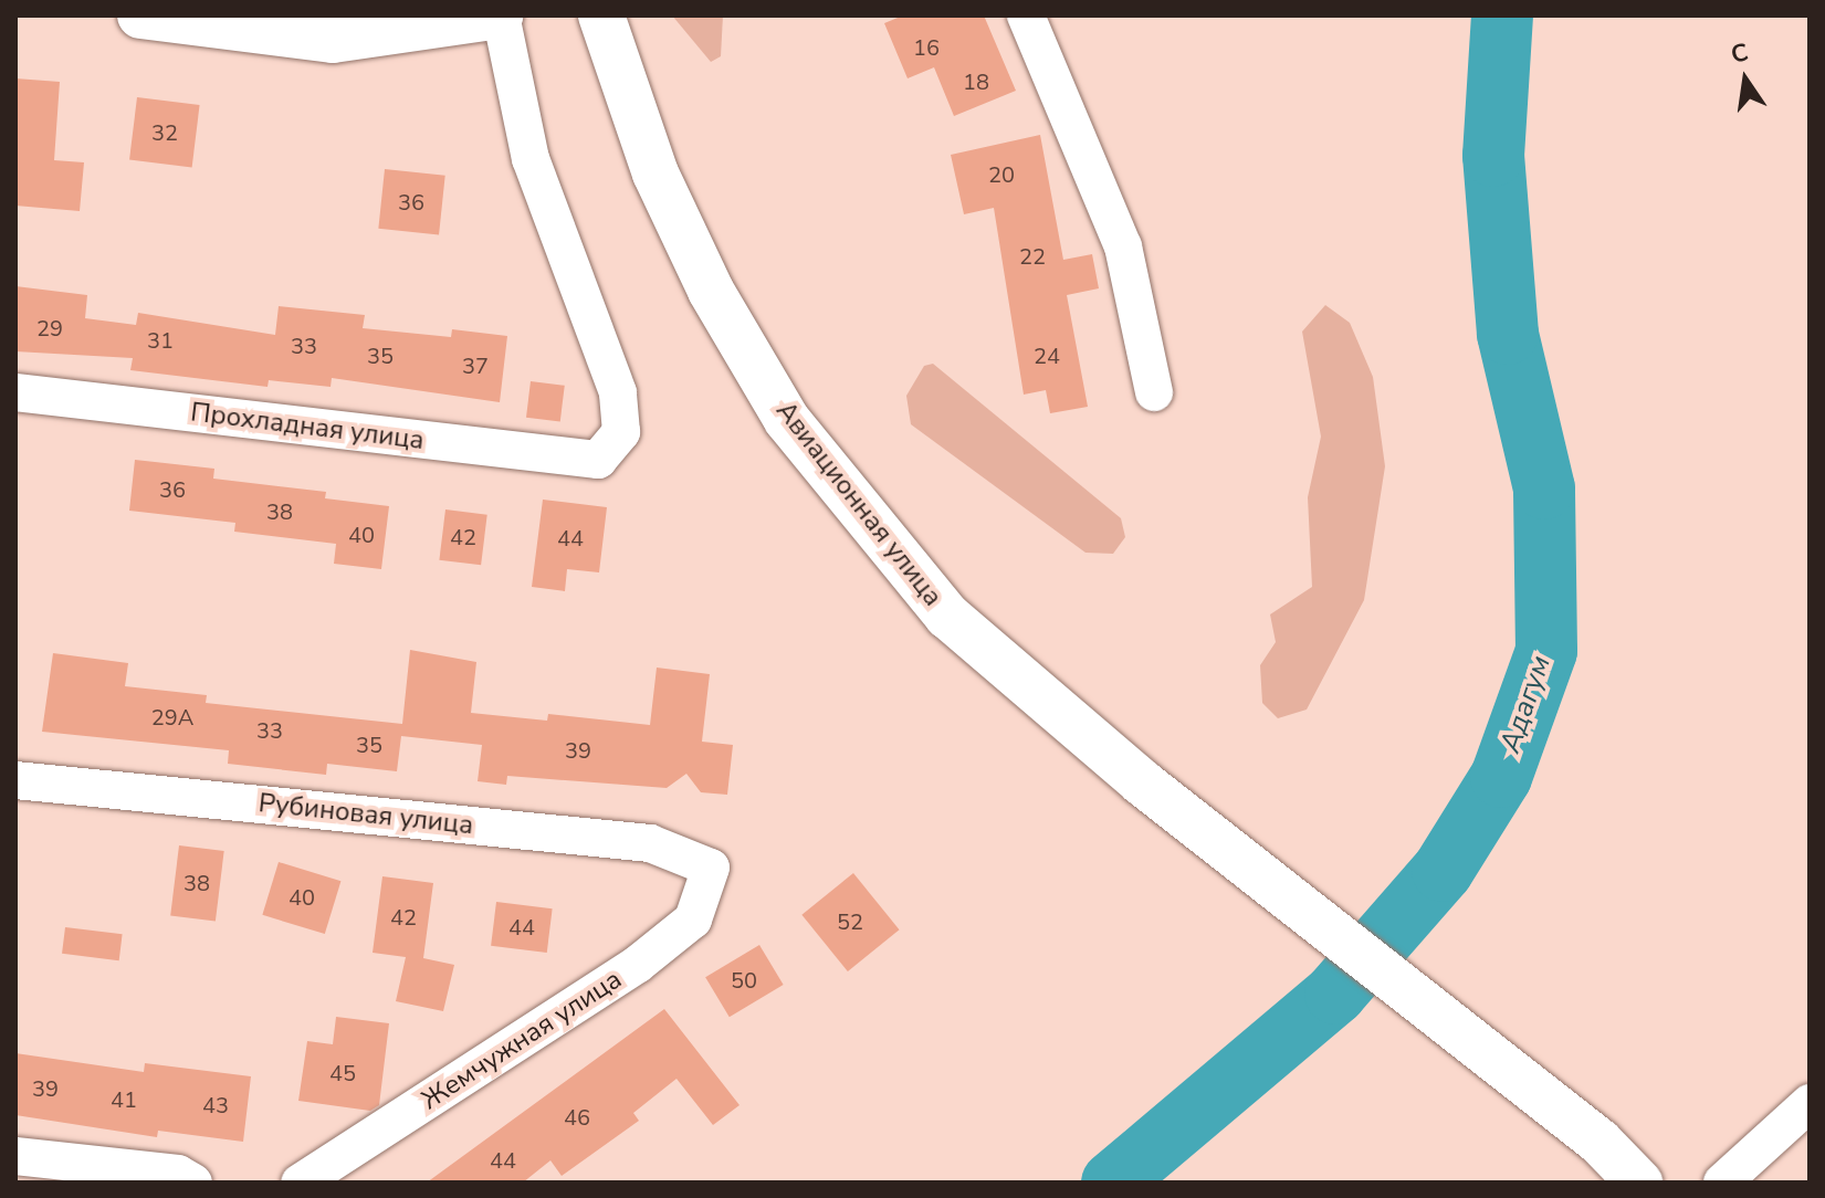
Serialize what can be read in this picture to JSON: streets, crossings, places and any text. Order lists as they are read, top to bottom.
{
  "streets": {
    "main road": ["Авиационная улица"],
    "street": ["Прохладная улица", "Рубиновая улица", "Жемчужная улица"]
  },
  "crossings": [
    ["Рубиновая улица", "Жемчужная улица"]
  ],
  "water": ["Адагум"],
  "house_numbers": [
    "16",
    "18",
    "32",
    "20",
    "36",
    "22",
    "29",
    "31",
    "33",
    "35",
    "24",
    "37",
    "36",
    "38",
    "40",
    "42",
    "44",
    "29А",
    "33",
    "35",
    "39",
    "38",
    "40",
    "42",
    "52",
    "44",
    "50",
    "45",
    "39",
    "41",
    "43",
    "46",
    "44"
  ],
  "north": "top"
}
